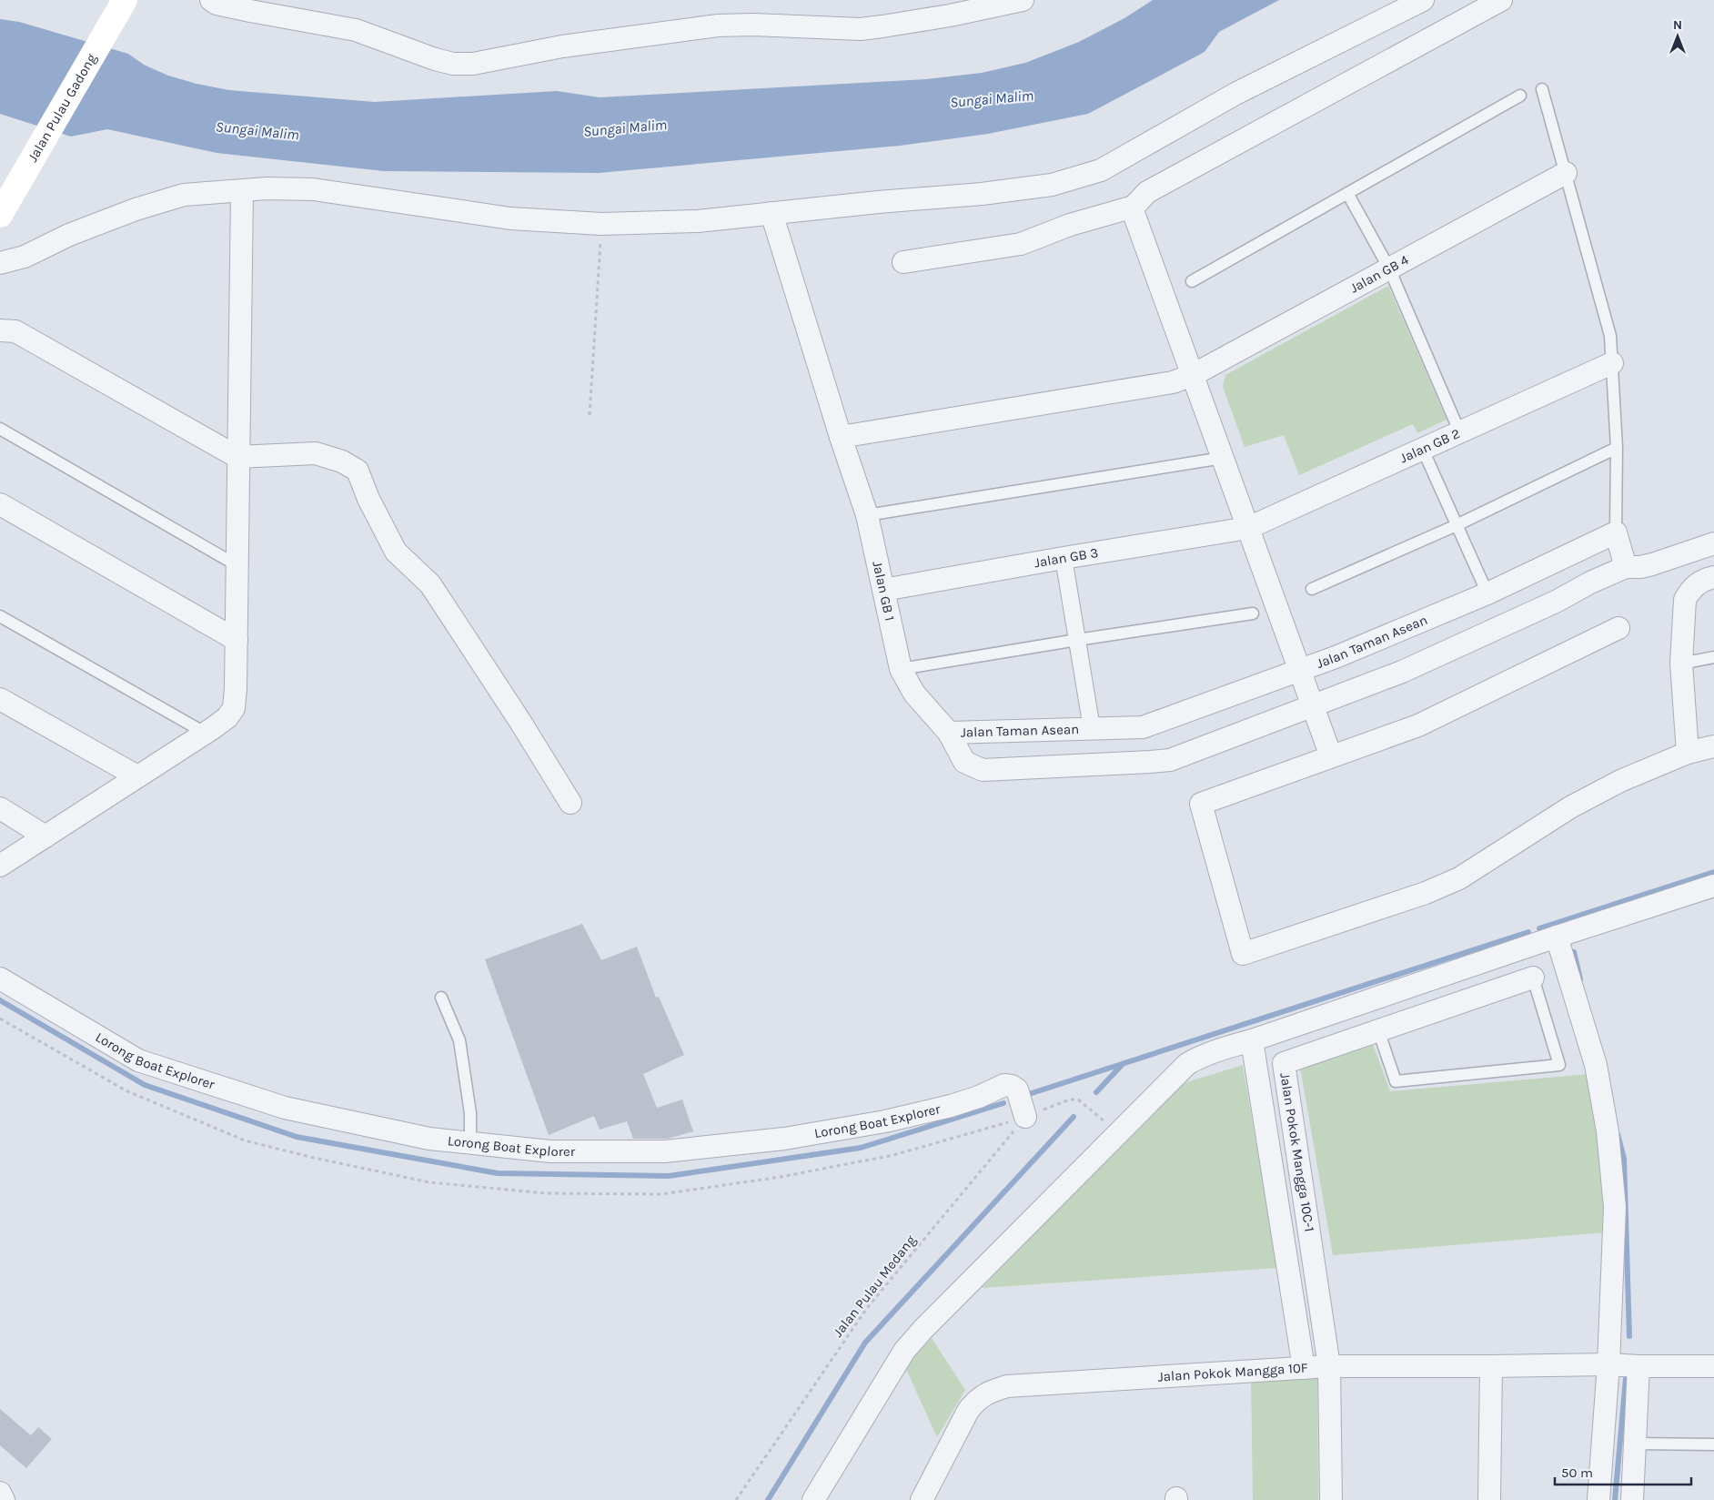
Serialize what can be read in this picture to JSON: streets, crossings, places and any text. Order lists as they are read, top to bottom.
{
  "streets": {
    "main road": ["Jalan Pulau Gadong"],
    "street": [
      "Jalan GB 4",
      "Jalan GB 2",
      "Jalan GB 3",
      "Jalan GB 1",
      "Jalan Taman Asean",
      "Lorong Boat Explorer",
      "Jalan Pokok Mangga 10C-1",
      "Jalan Pokok Mangga 10F"
    ],
    "path": ["Jalan Pulau Medang"]
  },
  "crossings": [
    ["Jalan GB 4", "Jalan GB 1"],
    ["Jalan GB 2", "Jalan GB 3"],
    ["Jalan GB 3", "Jalan GB 1"],
    ["Jalan GB 1", "Jalan Taman Asean"],
    ["Lorong Boat Explorer", "Jalan Pulau Medang"],
    ["Jalan Pokok Mangga 10C-1", "Jalan Pokok Mangga 10F"]
  ],
  "water": ["Sungai Malim"],
  "scale_bar": "50 m",
  "north": "top"
}
